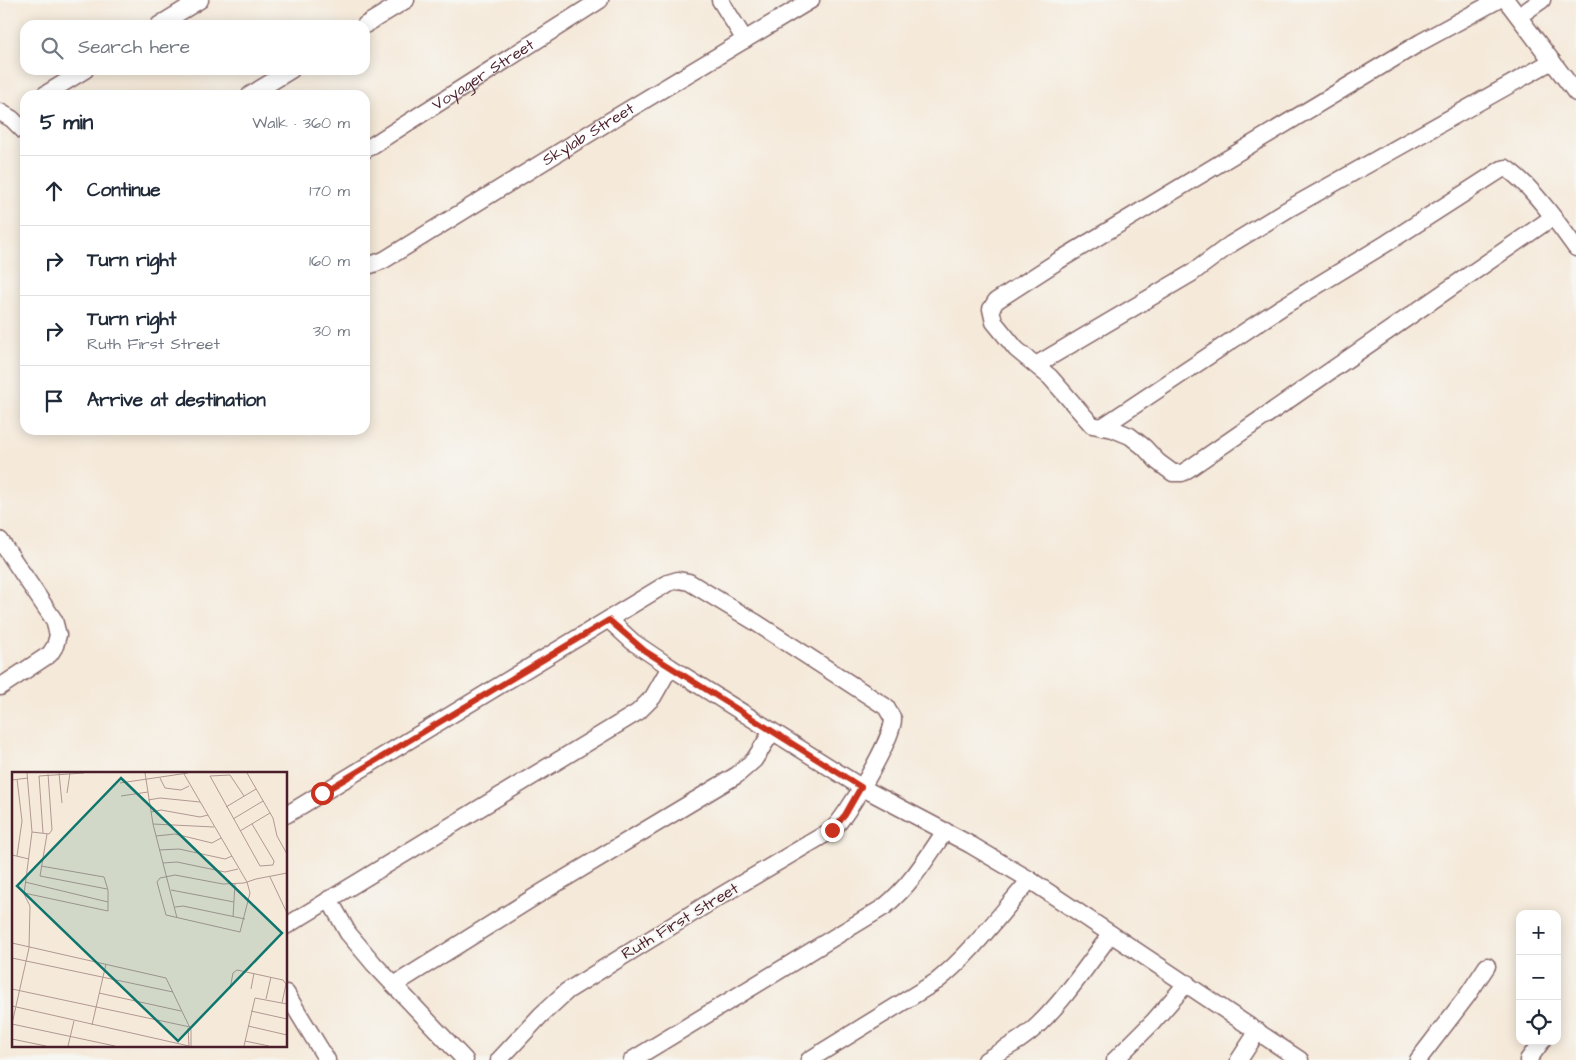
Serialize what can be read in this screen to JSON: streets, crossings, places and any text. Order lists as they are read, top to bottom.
{
  "streets": {
    "street": ["Voyager Street", "Skylab Street", "Ruth First Street"]
  },
  "page": {
    "search": "Search here",
    "heading": ["5 min", "Walk · 360 m"],
    "list": [
      ["Continue", "170 m"],
      ["Turn right", "160 m"],
      ["Turn right", "Ruth First Street", "30 m"],
      "Arrive at destination"
    ],
    "map_buttons": ["+", "−"]
  }
}
